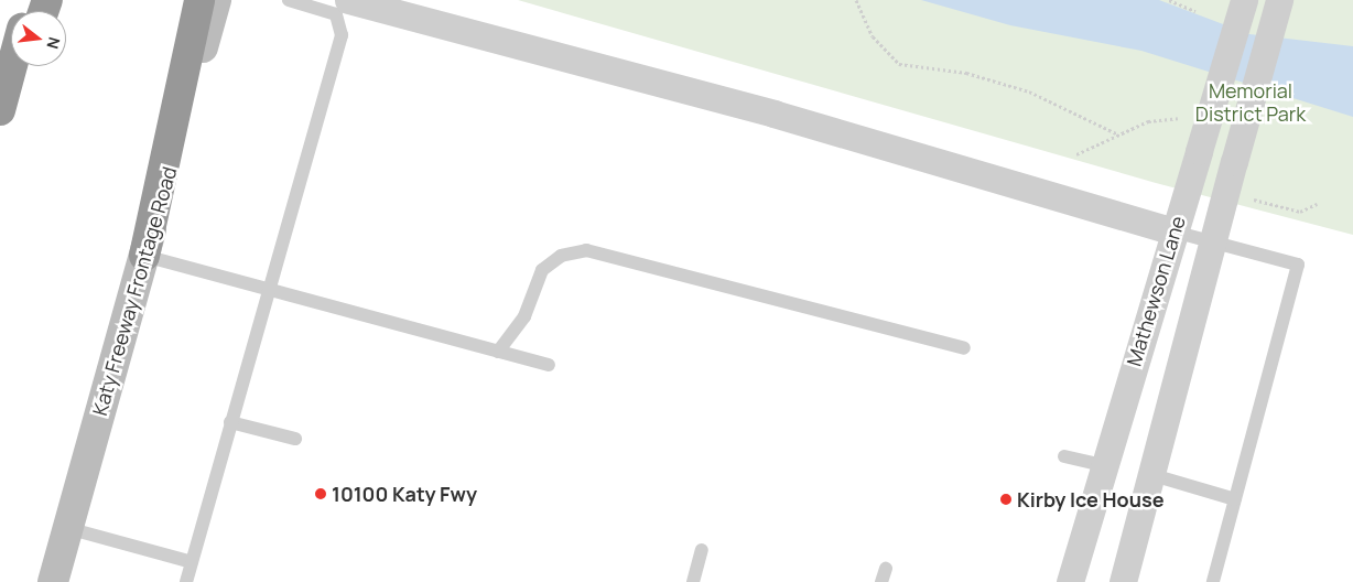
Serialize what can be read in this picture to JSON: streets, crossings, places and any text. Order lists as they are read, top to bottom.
{
  "streets": {
    "main road": ["Katy Freeway Frontage Road"],
    "street": ["Mathewson Lane"]
  },
  "parks": ["Memorial District Park"],
  "places": ["10100 Katy Fwy", "Kirby Ice House"],
  "north": "right"
}
